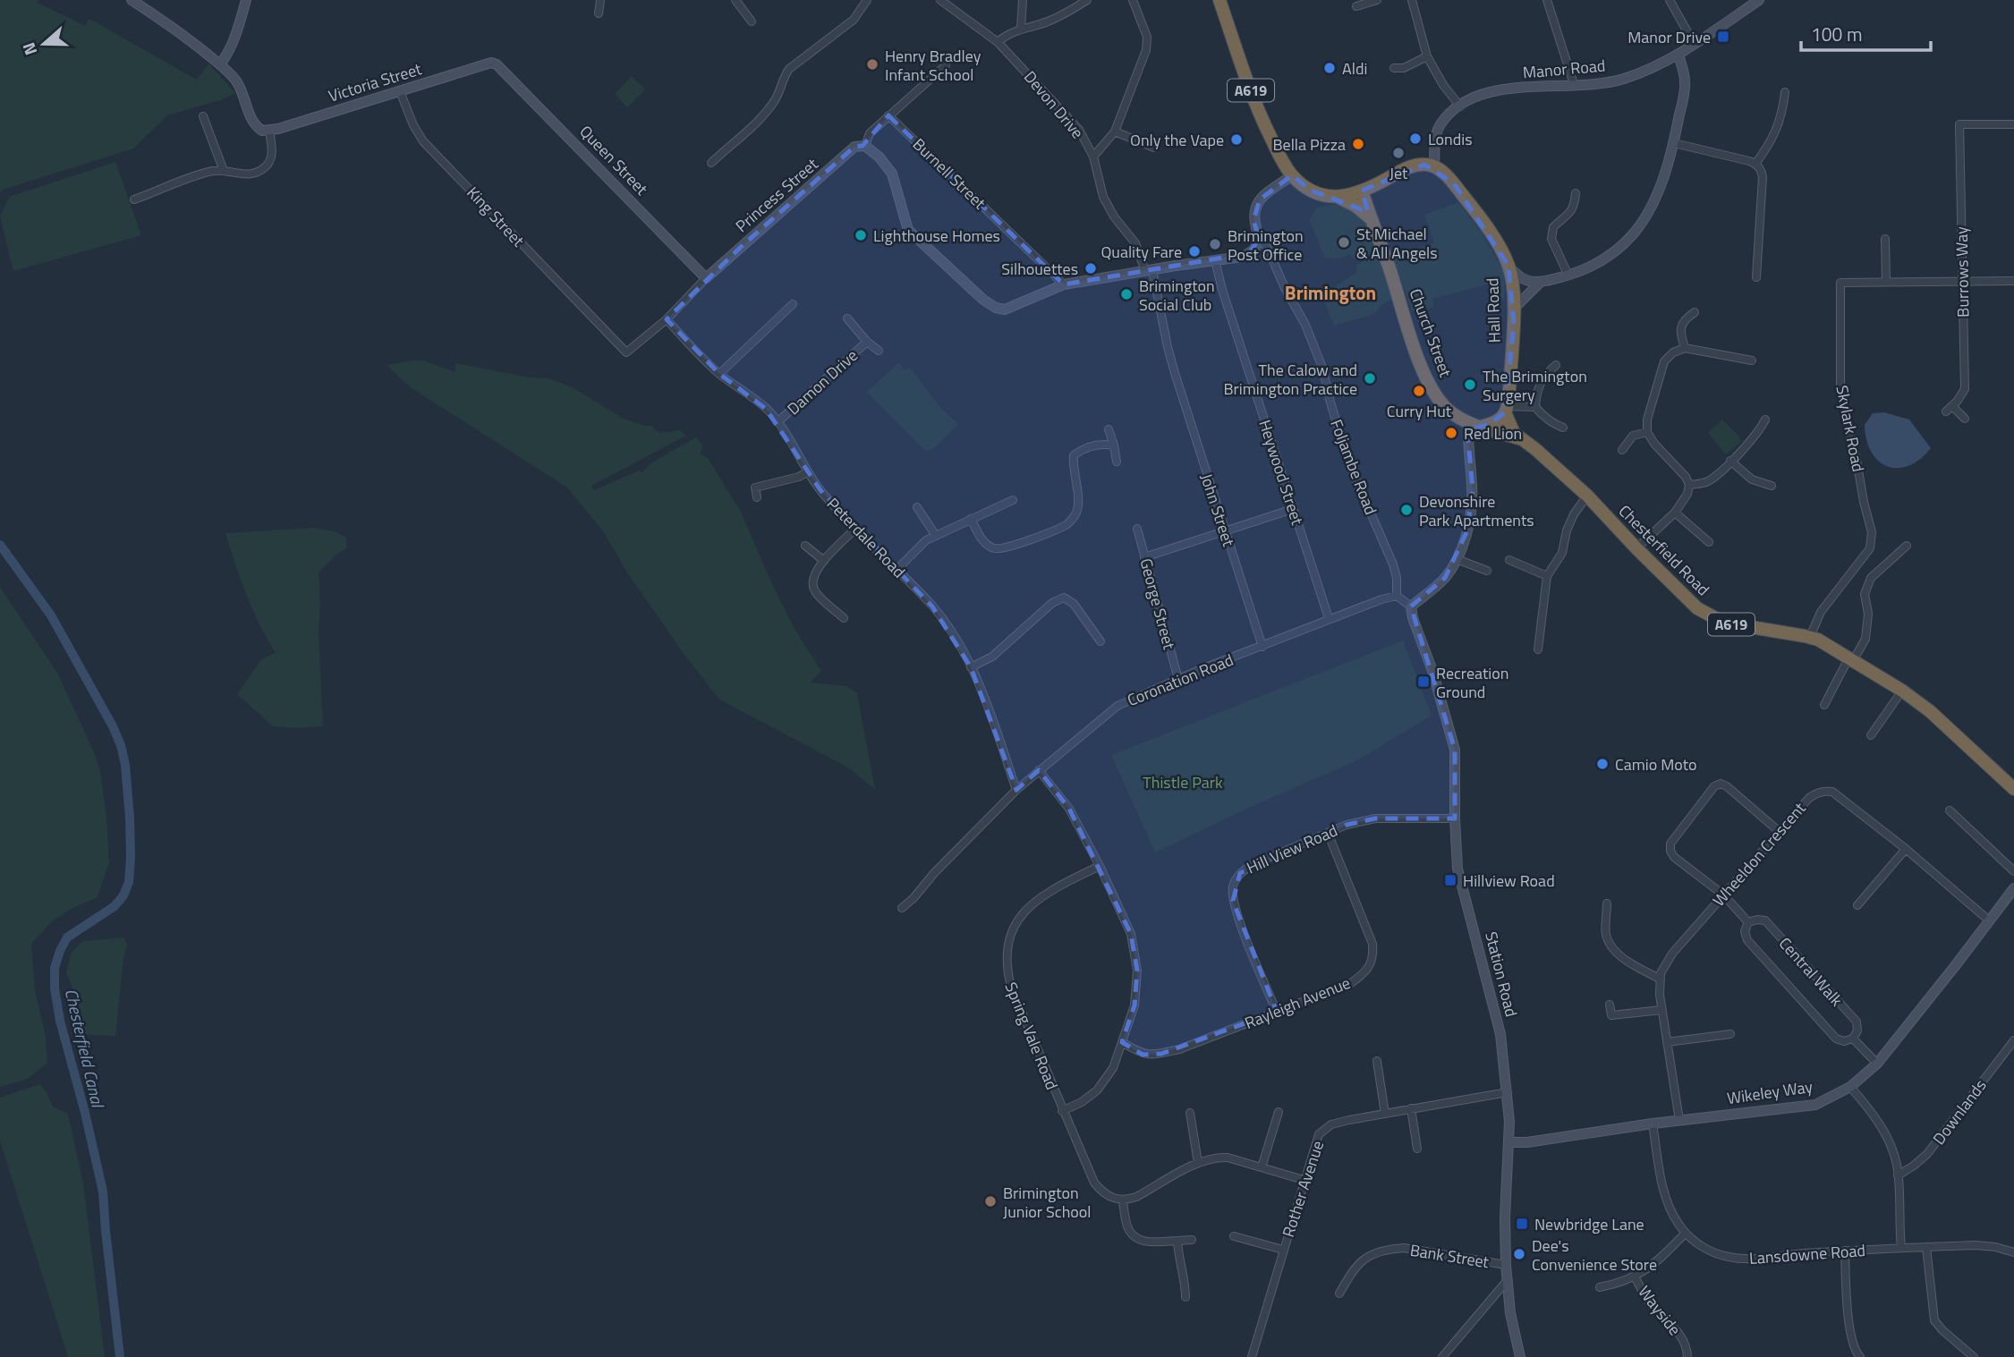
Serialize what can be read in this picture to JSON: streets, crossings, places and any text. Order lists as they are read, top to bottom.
{
  "streets": {
    "highway": [
      "A619",
      "Hall Road",
      "Church Street",
      "Chesterfield Road"
    ],
    "street": [
      "Manor Road",
      "Victoria Street",
      "Devon Drive",
      "Queen Street",
      "Burnell Street",
      "Princess Street",
      "King Street",
      "Burrows Way",
      "Damon Drive",
      "Skylark Road",
      "Foljambe Road",
      "Heywood Street",
      "John Street",
      "Peterdale Road",
      "George Street",
      "Coronation Road",
      "Hill View Road",
      "Wheeldon Crescent",
      "Central Walk",
      "Station Road",
      "Rayleigh Avenue",
      "Spring Vale Road",
      "Wikeley Way",
      "Downlands",
      "Rother Avenue",
      "Lansdowne Road",
      "Bank Street",
      "Wayside"
    ]
  },
  "crossings": [
    ["Manor Road", "Hall Road"],
    ["Victoria Street", "Queen Street"],
    ["Victoria Street", "King Street"],
    ["A619", "Church Street"],
    ["Devon Drive", "John Street"],
    ["Queen Street", "Princess Street"],
    ["Burnell Street", "Princess Street"],
    ["Princess Street", "King Street"],
    ["Princess Street", "Peterdale Road"],
    ["Burrows Way", "Skylark Road"],
    ["Hall Road", "Chesterfield Road"],
    ["Church Street", "Chesterfield Road"],
    ["Damon Drive", "Peterdale Road"],
    ["Skylark Road", "Chesterfield Road"],
    ["Foljambe Road", "Coronation Road"],
    ["Heywood Street", "Coronation Road"],
    ["John Street", "Coronation Road"],
    ["Peterdale Road", "Coronation Road"],
    ["George Street", "Coronation Road"],
    ["Hill View Road", "Station Road"],
    ["Hill View Road", "Rayleigh Avenue"],
    ["Wheeldon Crescent", "Central Walk"],
    ["Wheeldon Crescent", "Wikeley Way"],
    ["Central Walk", "Wikeley Way"],
    ["Station Road", "Wikeley Way"],
    ["Station Road", "Rother Avenue"],
    ["Station Road", "Bank Street"],
    ["Wikeley Way", "Lansdowne Road"],
    ["Lansdowne Road", "Wayside"]
  ],
  "districts": ["Brimington"],
  "water": ["Chesterfield Canal"],
  "parks": ["Thistle Park"],
  "places": {
    "transit": [
      "Manor Drive",
      "Recreation Ground",
      "Hillview Road",
      "Newbridge Lane"
    ],
    "other": [
      "Henry Bradley Infant School",
      "Aldi",
      "Londis",
      "Only the Vape",
      "Bella Pizza",
      "Jet",
      "Lighthouse Homes",
      "St Michael & All Angels",
      "Brimington Post Office",
      "Quality Fare",
      "Silhouettes",
      "Brimington Social Club",
      "The Calow and Brimington Practice",
      "The Brimington Surgery",
      "Curry Hut",
      "Red Lion",
      "Devonshire Park Apartments",
      "Camio Moto",
      "Brimington Junior School",
      "Dee's Convenience Store"
    ]
  },
  "scale_bar": "100 m",
  "north": "left"
}
